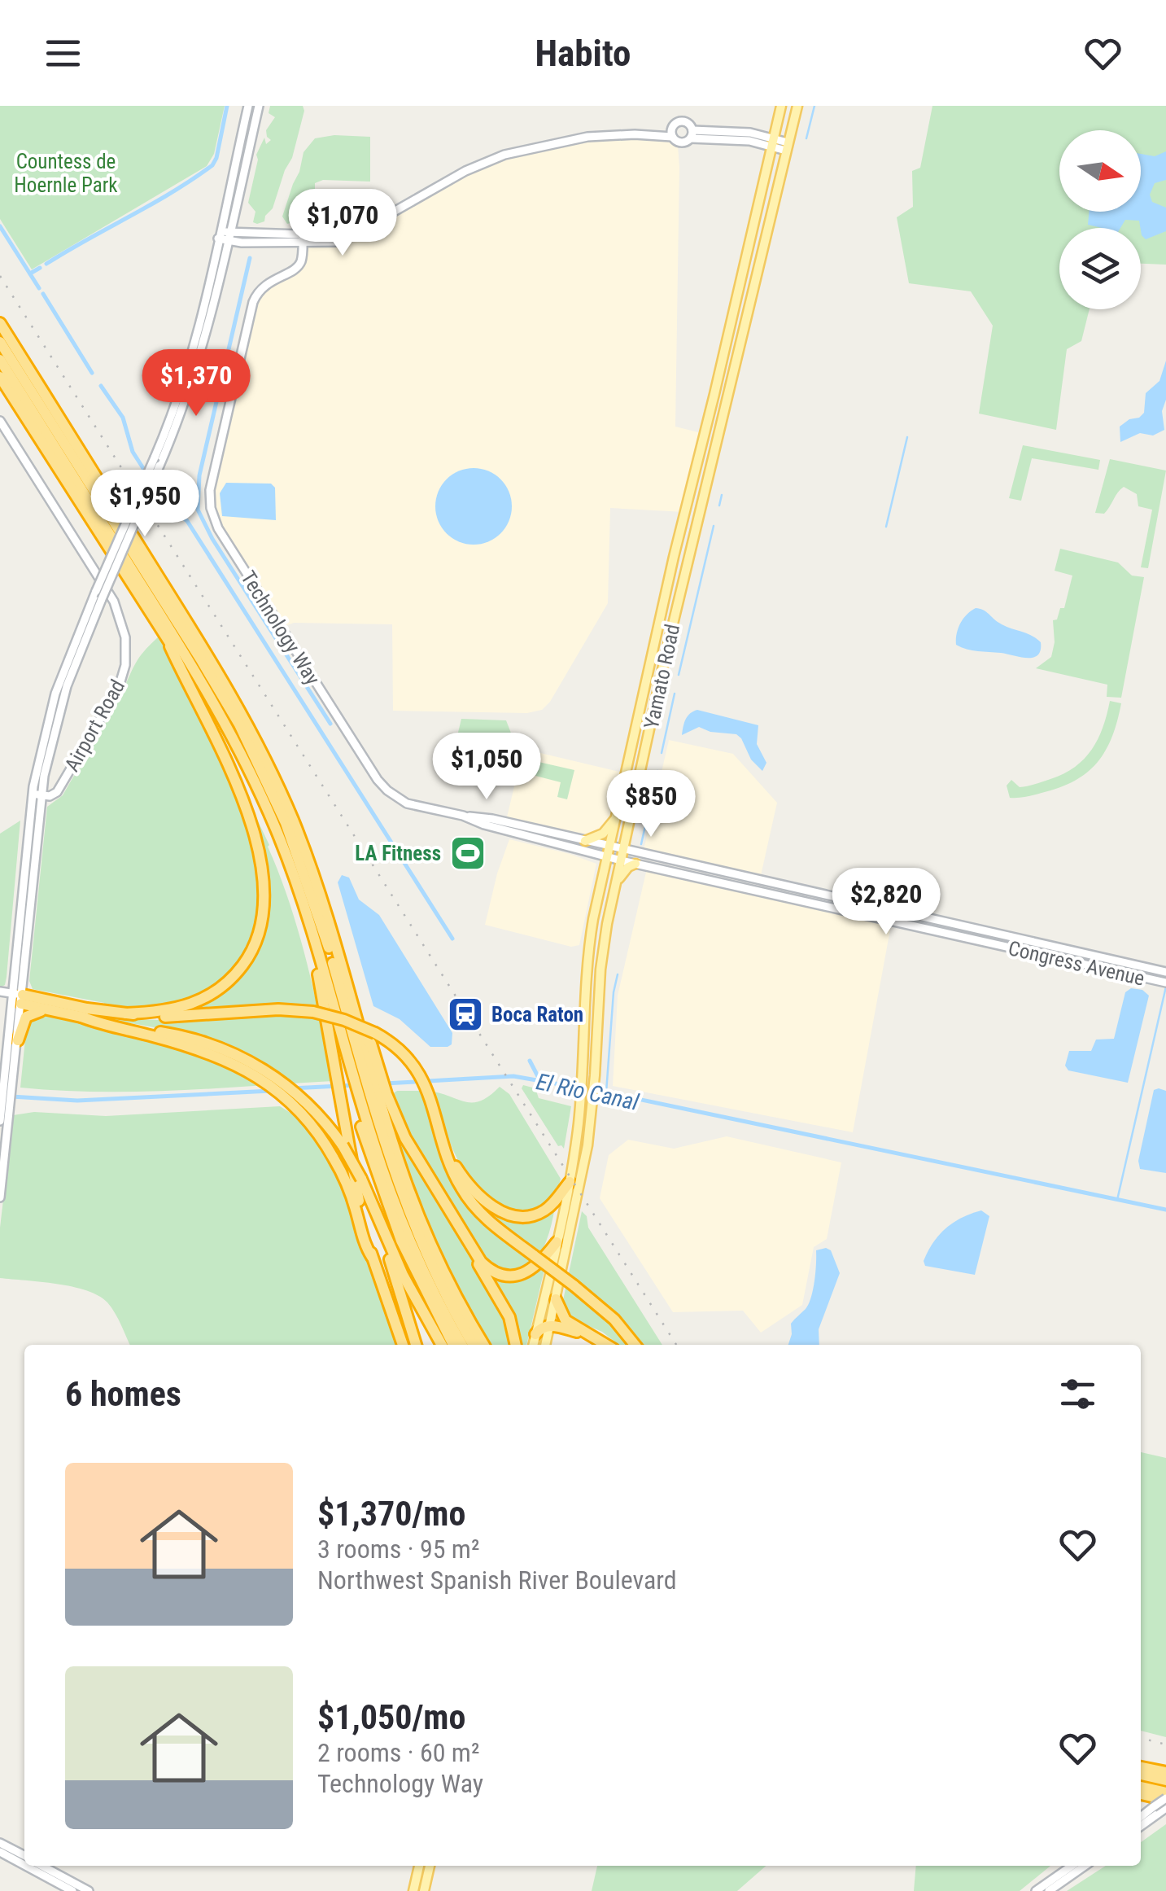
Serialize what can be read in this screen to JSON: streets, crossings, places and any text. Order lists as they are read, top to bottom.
{
  "streets": {
    "main road": [
      "Technology Way",
      "Yamato Road",
      "Airport Road",
      "Congress Avenue"
    ]
  },
  "crossings": [
    ["Technology Way", "Yamato Road"],
    ["Technology Way", "Congress Avenue"],
    ["Yamato Road", "Congress Avenue"]
  ],
  "water": ["El Rio Canal"],
  "parks": ["Countess de Hoernle Park"],
  "places": {
    "sports": ["LA Fitness"],
    "station": ["Boca Raton"]
  },
  "north": "right",
  "page": {
    "header": "Habito",
    "price": [
      "$1,070",
      "$1,370",
      "$1,950",
      "$1,050",
      "$850",
      "$2,820"
    ],
    "heading": "6 homes",
    "list": [
      {
        "name": "$1,370/mo",
        "note": "3 rooms · 95 m² · Northwest Spanish River Boulevard"
      },
      {
        "name": "$1,050/mo",
        "note": "2 rooms · 60 m² · Technology Way"
      }
    ]
  }
}
